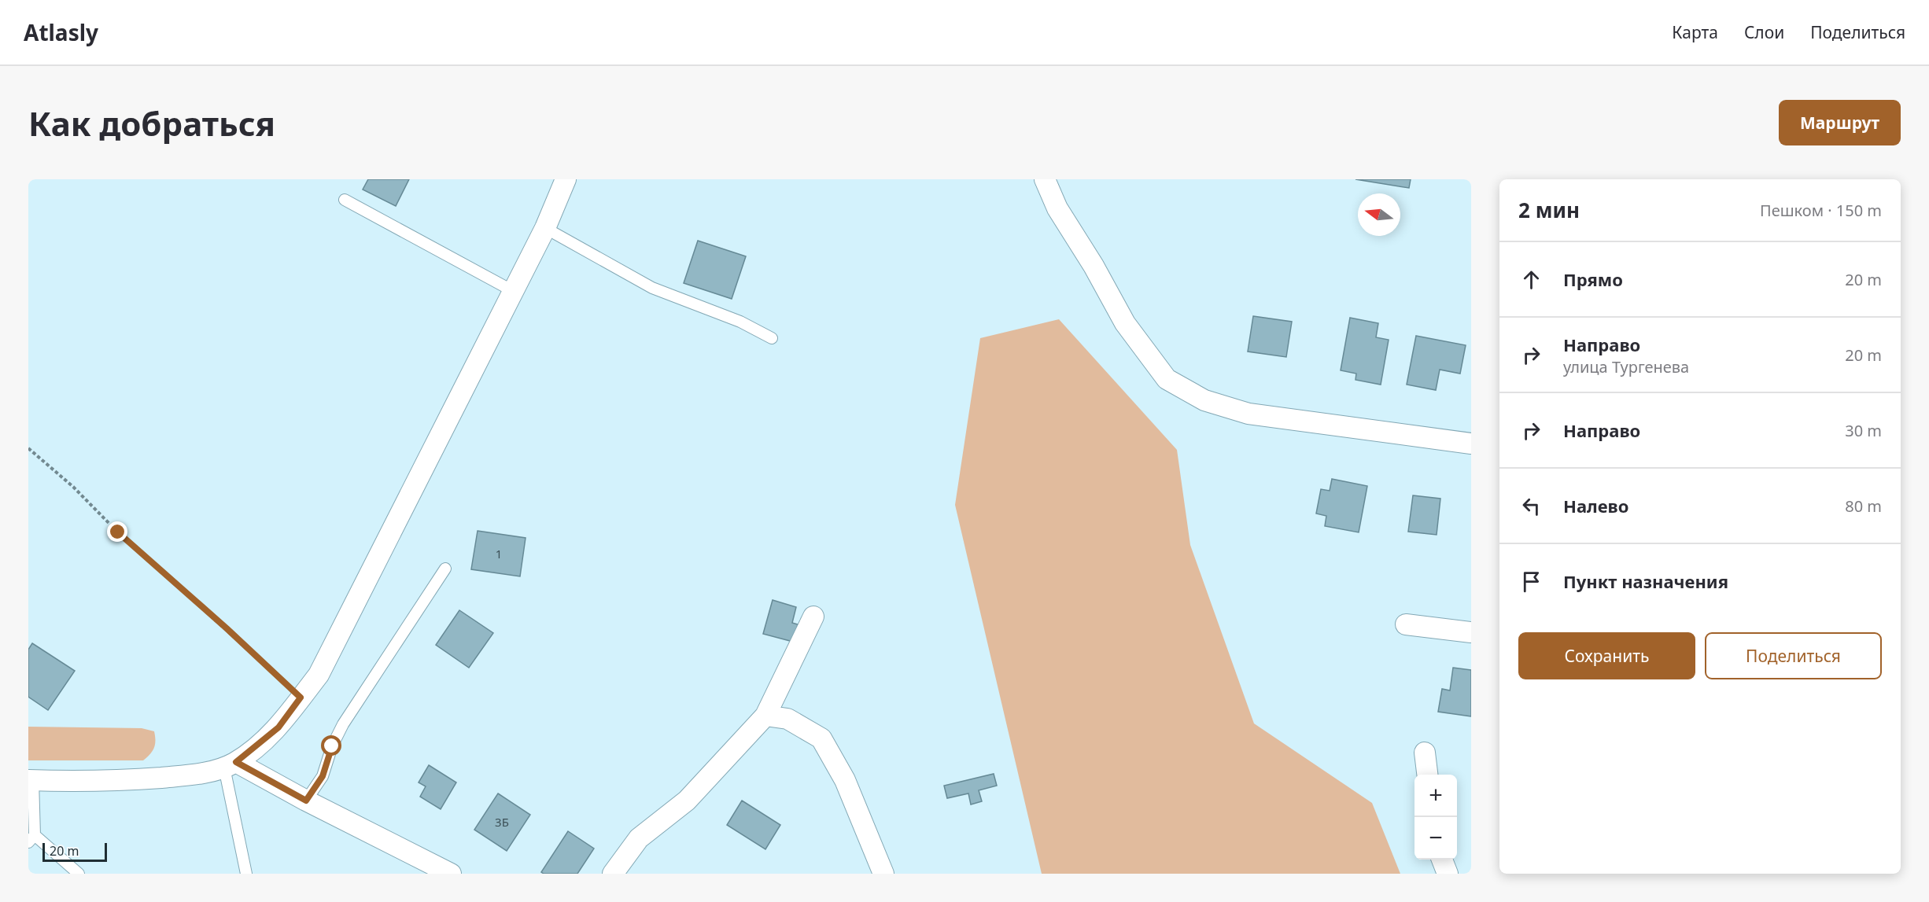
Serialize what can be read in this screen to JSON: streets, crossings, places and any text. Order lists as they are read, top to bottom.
{
  "house_numbers": ["1", "3Б"],
  "scale_bar": "20 m",
  "north": "left",
  "page": {
    "header": "Atlasly",
    "nav": ["Карта", "Слои", "Поделиться"],
    "buttons": [
      "Маршрут",
      ["Сохранить", "Поделиться"]
    ],
    "title": "Как добраться",
    "heading": ["2 мин", "Пешком · 150 m"],
    "list": [
      ["Прямо", "20 m"],
      ["Направо", "улица Тургенева", "20 m"],
      ["Направо", "30 m"],
      ["Налево", "80 m"],
      "Пункт назначения"
    ],
    "map_buttons": ["+", "−"],
    "scale": "20 m"
  }
}
